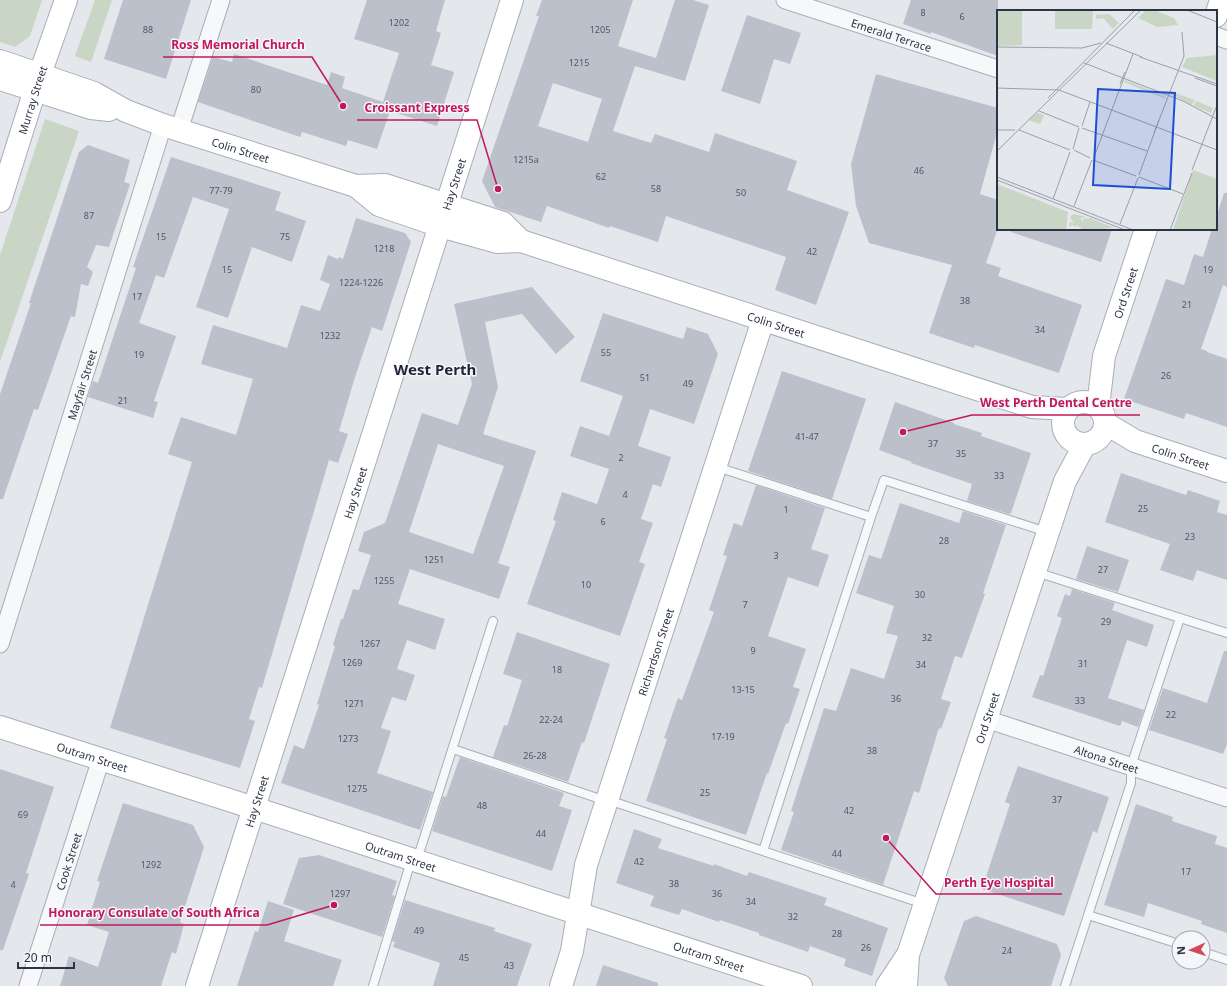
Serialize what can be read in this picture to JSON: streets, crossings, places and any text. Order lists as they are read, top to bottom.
{
  "streets": {
    "street": [
      "Emerald Terrace",
      "Murray Street",
      "Colin Street",
      "Hay Street",
      "Ord Street",
      "Mayfair Street",
      "Richardson Street",
      "Outram Street",
      "Altona Street",
      "Cook Street"
    ]
  },
  "crossings": [
    ["Murray Street", "Colin Street"],
    ["Colin Street", "Hay Street"],
    ["Colin Street", "Ord Street"],
    ["Colin Street", "Mayfair Street"],
    ["Colin Street", "Richardson Street"],
    ["Hay Street", "Outram Street"],
    ["Ord Street", "Altona Street"],
    ["Richardson Street", "Outram Street"],
    ["Outram Street", "Cook Street"]
  ],
  "districts": ["West Perth"],
  "places": [
    "Ross Memorial Church",
    "Croissant Express",
    "West Perth Dental Centre",
    "Perth Eye Hospital",
    "Honorary Consulate of South Africa"
  ],
  "house_numbers": [
    "8",
    "6",
    "1202",
    "88",
    "1205",
    "1215",
    "80",
    "1215a",
    "46",
    "62",
    "58",
    "77-79",
    "50",
    "87",
    "15",
    "75",
    "1218",
    "42",
    "15",
    "19",
    "1224-1226",
    "17",
    "38",
    "21",
    "34",
    "1232",
    "55",
    "19",
    "26",
    "51",
    "49",
    "21",
    "41-47",
    "37",
    "35",
    "2",
    "33",
    "4",
    "25",
    "1",
    "6",
    "23",
    "28",
    "3",
    "1251",
    "27",
    "1255",
    "10",
    "30",
    "7",
    "29",
    "32",
    "1267",
    "9",
    "1269",
    "31",
    "34",
    "18",
    "13-15",
    "36",
    "33",
    "1271",
    "22",
    "22-24",
    "17-19",
    "1273",
    "38",
    "26-28",
    "1275",
    "25",
    "37",
    "48",
    "42",
    "69",
    "44",
    "44",
    "42",
    "1292",
    "17",
    "38",
    "4",
    "1297",
    "36",
    "34",
    "32",
    "49",
    "28",
    "26",
    "24",
    "45",
    "43"
  ],
  "scale_bar": "20 m",
  "north": "left"
}
